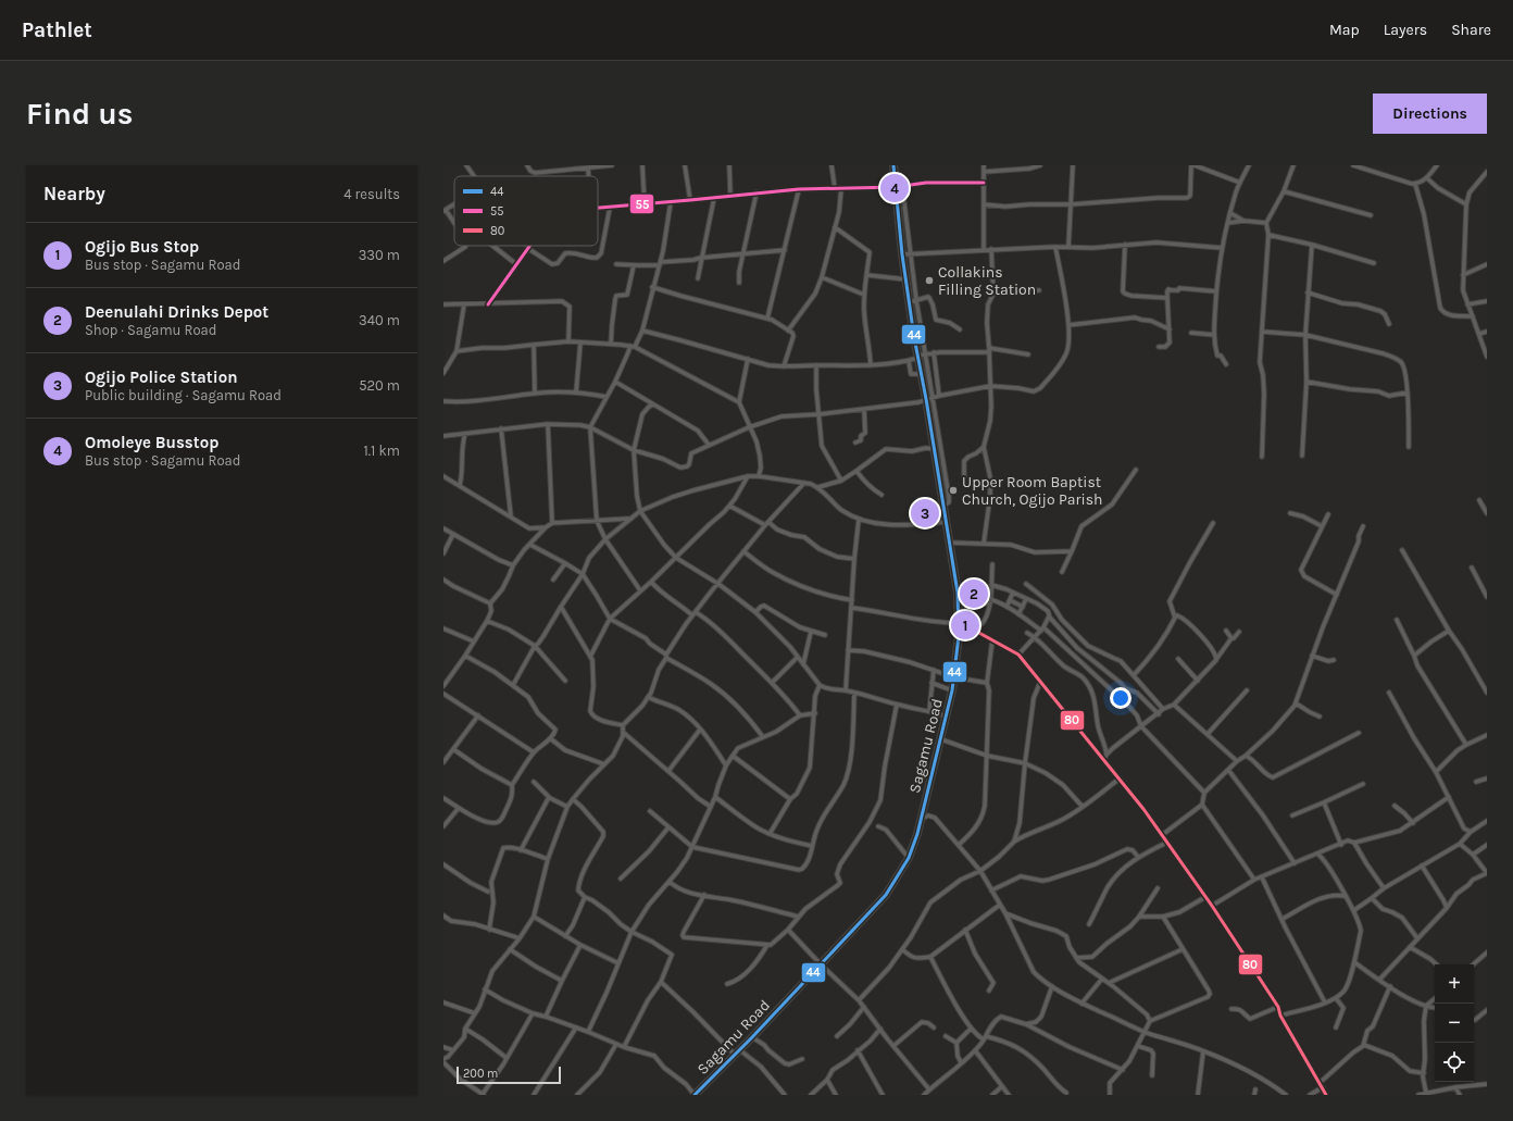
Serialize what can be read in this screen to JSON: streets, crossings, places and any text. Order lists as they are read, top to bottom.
{
  "streets": {
    "highway": ["Sagamu Road"]
  },
  "places": ["Collakins Filling Station", "Upper Room Baptist Church, Ogijo Parish"],
  "lines": ["transit line 44", "transit line 55", "transit line 80"],
  "legend": ["44", "55", "80"],
  "scale_bar": "200 m",
  "page": {
    "header": "Pathlet",
    "nav": ["Map", "Layers", "Share"],
    "buttons": "Directions",
    "title": "Find us",
    "heading": ["Nearby", "4 results"],
    "pins": [
      "4",
      "3",
      "2",
      "1"
    ],
    "list": [
      {
        "mark": "1",
        "name": "Ogijo Bus Stop",
        "note": "Bus stop · Sagamu Road",
        "value": "330 m"
      },
      {
        "mark": "2",
        "name": "Deenulahi Drinks Depot",
        "note": "Shop · Sagamu Road",
        "value": "340 m"
      },
      {
        "mark": "3",
        "name": "Ogijo Police Station",
        "note": "Public building · Sagamu Road",
        "value": "520 m"
      },
      {
        "mark": "4",
        "name": "Omoleye Busstop",
        "note": "Bus stop · Sagamu Road",
        "value": "1.1 km"
      }
    ],
    "map_buttons": ["+", "−"],
    "scale": "200 m"
  }
}
